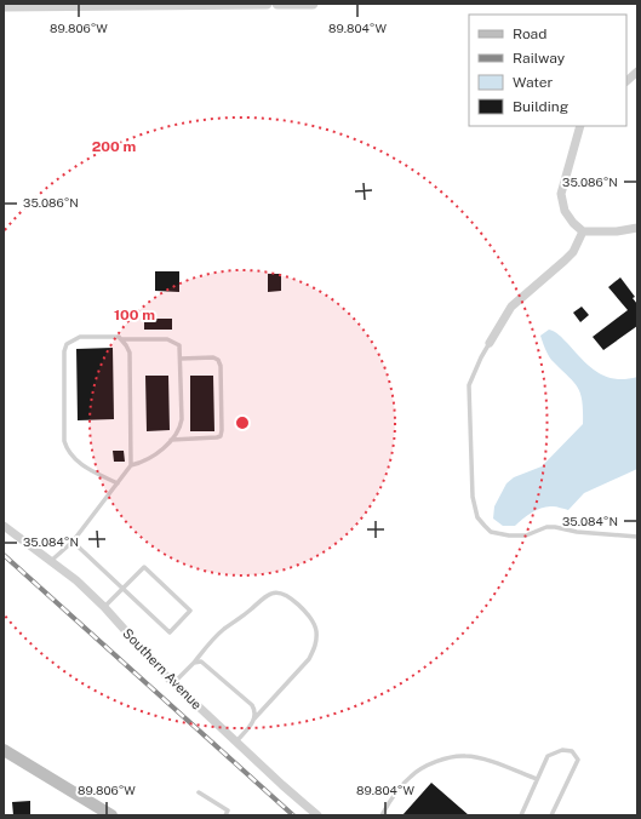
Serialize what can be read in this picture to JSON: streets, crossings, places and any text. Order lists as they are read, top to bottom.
{
  "streets": {
    "street": ["Southern Avenue"]
  },
  "legend": [
    "Road",
    "Railway",
    "Water",
    "Building"
  ],
  "coordinates": [
    "89.806°W",
    "89.804°W",
    "35.086°N",
    "35.084°N"
  ],
  "rings": ["200 m", "100 m"]
}
